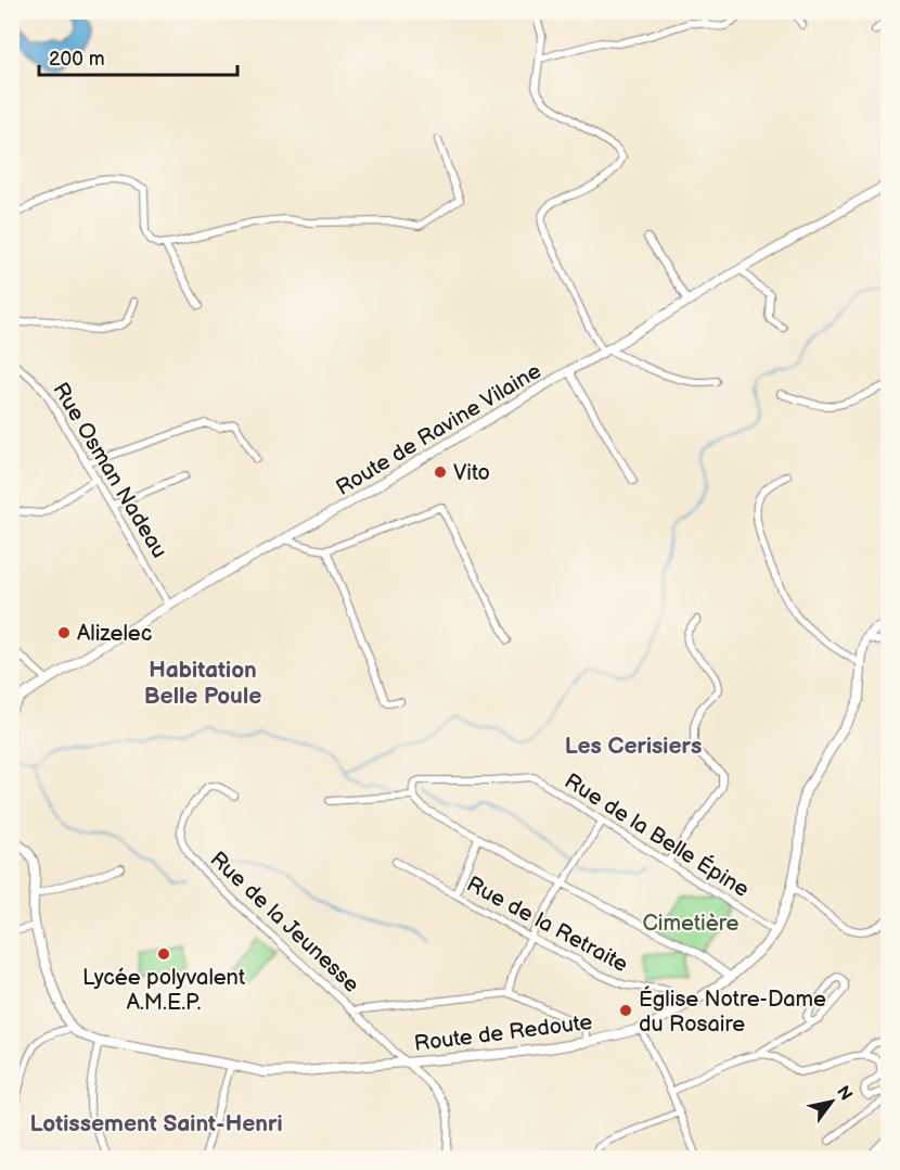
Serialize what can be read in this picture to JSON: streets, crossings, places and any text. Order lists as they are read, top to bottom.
{
  "streets": {
    "main road": ["Route de Ravine Vilaine", "Route de Redoute"],
    "street": [
      "Rue Osman Nadeau",
      "Rue de la Belle Épine",
      "Rue de la Jeunesse",
      "Rue de la Retraite"
    ]
  },
  "crossings": [
    ["Route de Ravine Vilaine", "Rue Osman Nadeau"],
    ["Rue de la Belle Épine", "Route de Redoute"],
    ["Rue de la Jeunesse", "Route de Redoute"],
    ["Rue de la Retraite", "Route de Redoute"]
  ],
  "districts": ["Habitation Belle Poule", "Les Cerisiers", "Lotissement Saint-Henri"],
  "parks": ["Cimetière"],
  "places": [
    "Vito",
    "Alizelec",
    "Lycée polyvalent A.M.E.P.",
    "Église Notre-Dame du Rosaire"
  ],
  "scale_bar": "200 m",
  "north": "top right"
}
